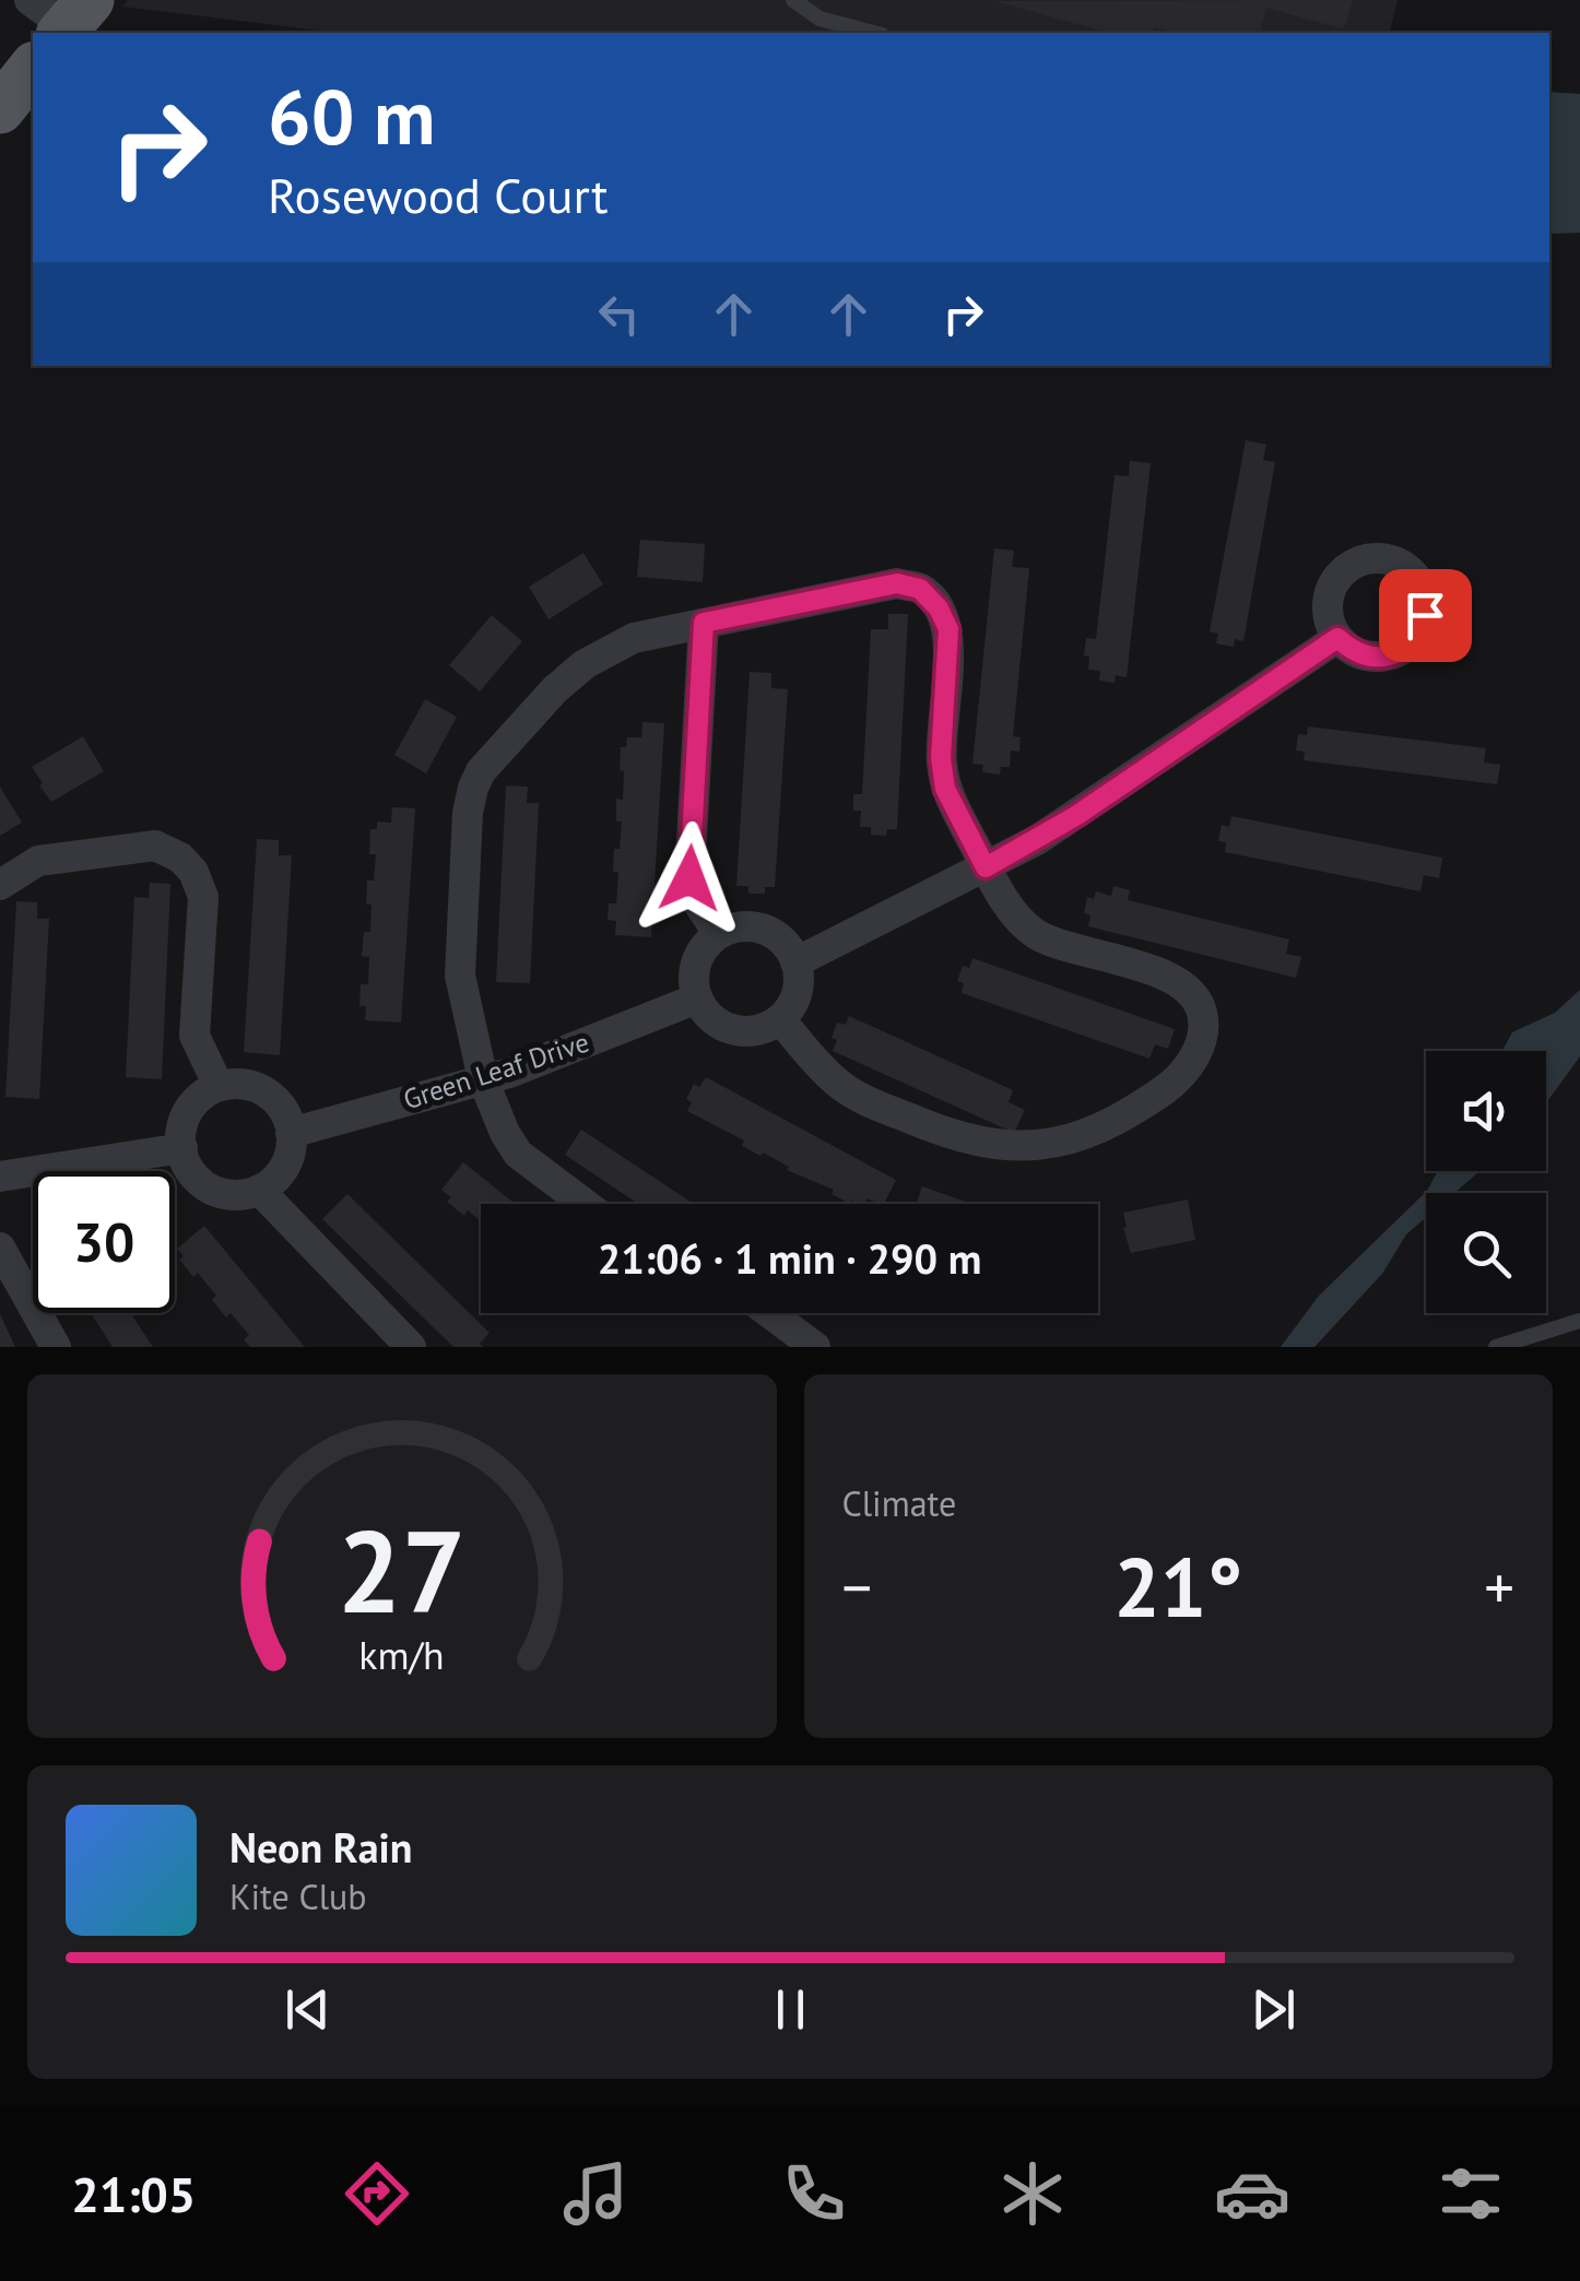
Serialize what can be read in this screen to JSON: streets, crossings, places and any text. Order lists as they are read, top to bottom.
{
  "streets": {
    "street": ["Green Leaf Drive"]
  },
  "page": {
    "turn": ["60 m", "Rosewood Court"],
    "limit": "30",
    "trip": "21:06 · 1 min · 290 m",
    "tile": "Climate",
    "heat": ["−", "21°", "+"],
    "song": ["Neon Rain", "Kite Club"],
    "tabs": "21:05",
    "gauge": ["27", "km/h"]
  }
}
